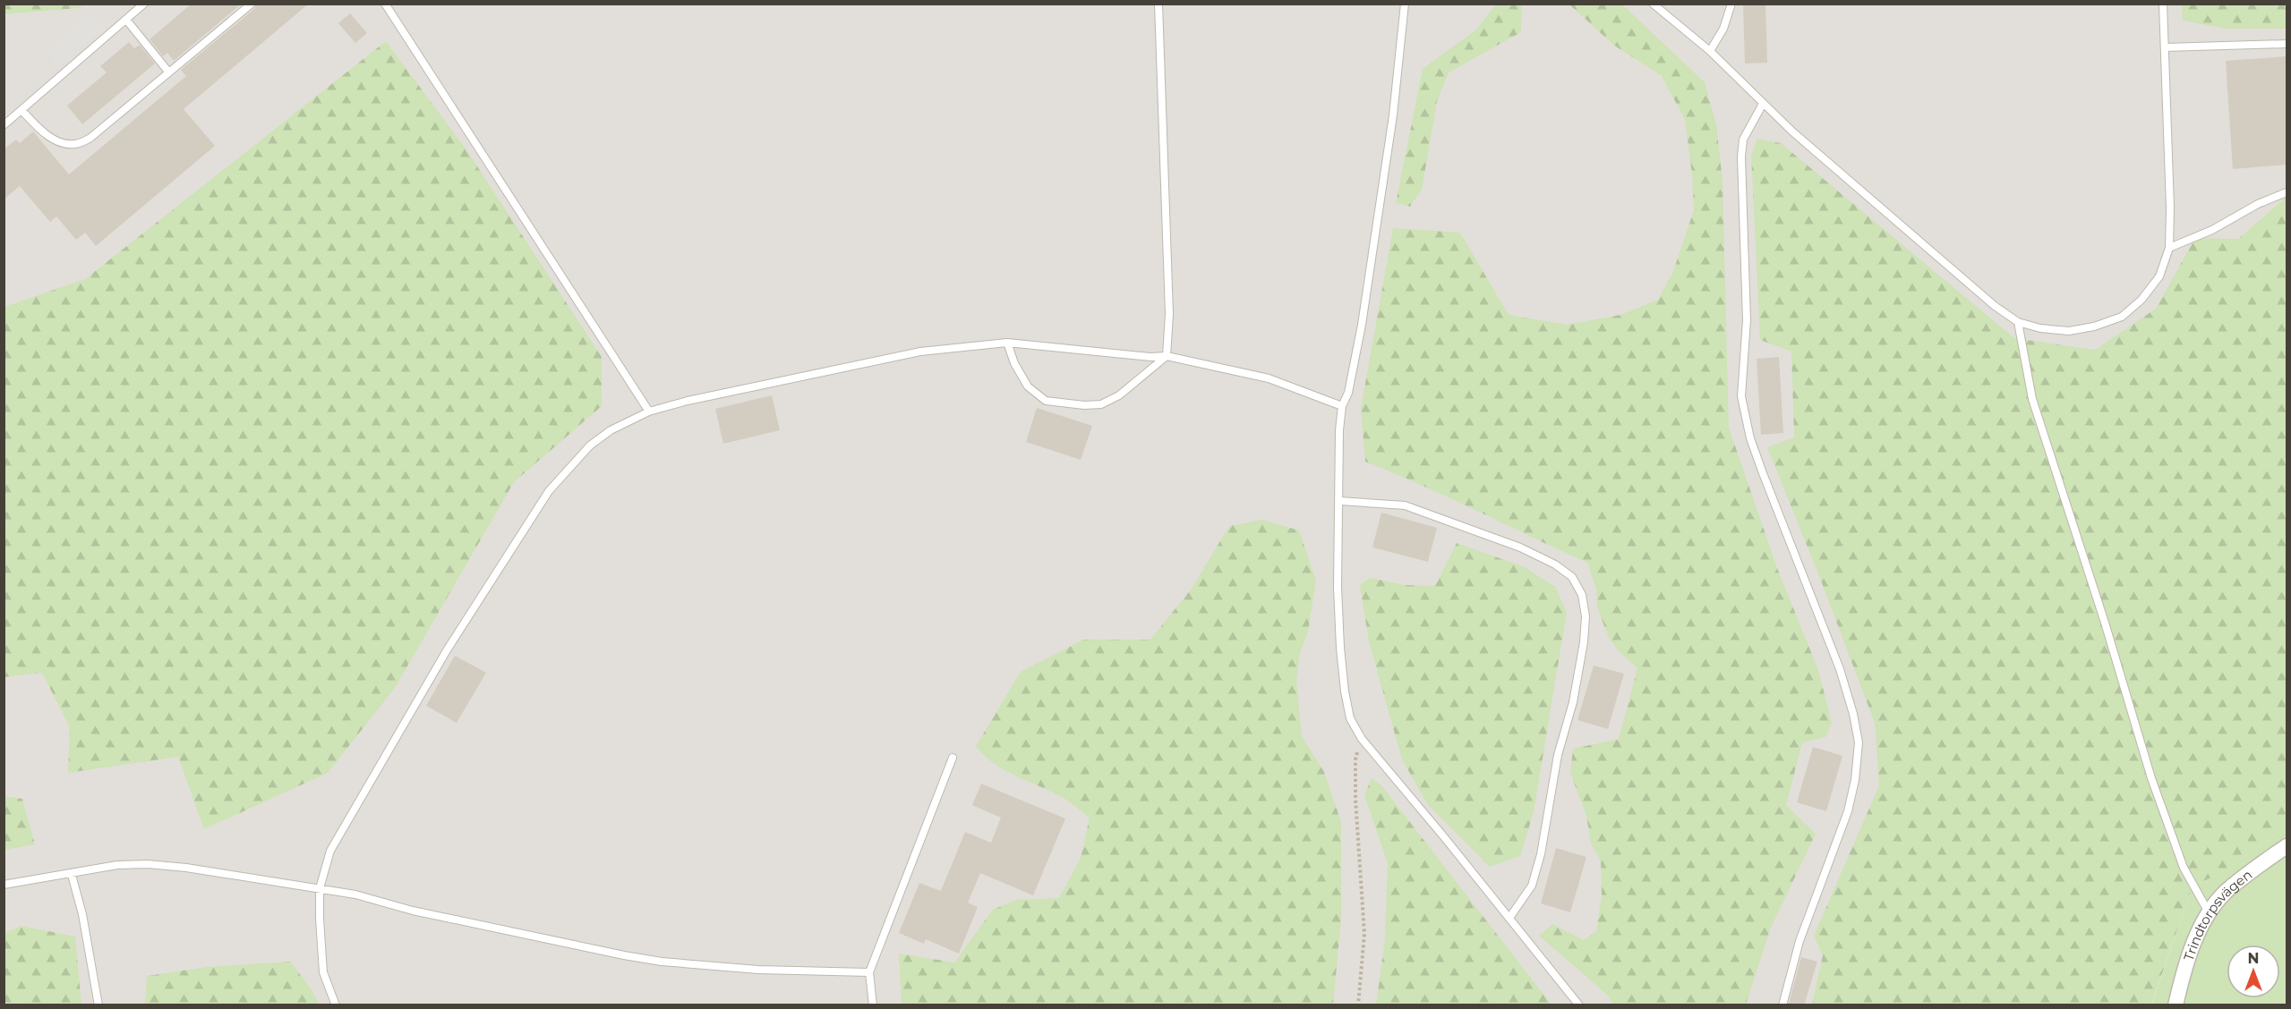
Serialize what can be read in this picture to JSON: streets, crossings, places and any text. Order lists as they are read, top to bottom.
{
  "streets": {
    "street": ["Trindtorpsvägen"]
  },
  "north": "top"
}
